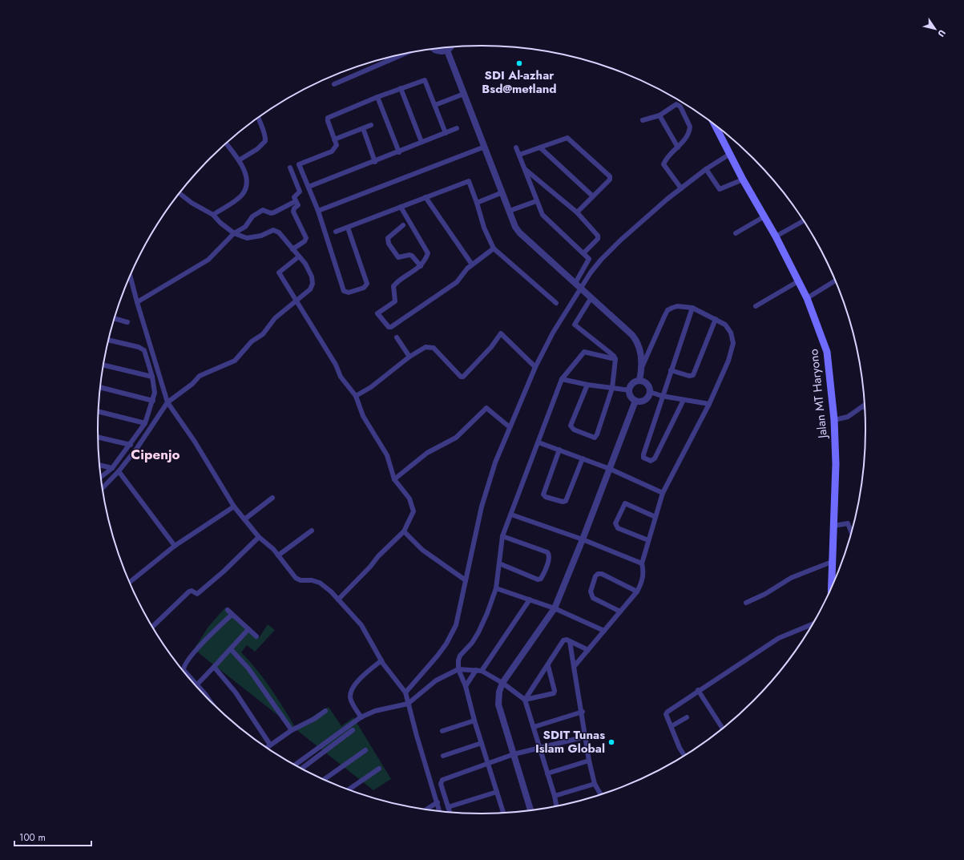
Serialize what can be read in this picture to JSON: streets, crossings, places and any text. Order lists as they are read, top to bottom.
{
  "streets": {
    "main road": ["Jalan MT Haryono"]
  },
  "districts": ["Cipenjo"],
  "places": ["SDI Al-azhar Bsd@metland", "SDIT Tunas Islam Global"],
  "scale_bar": "100 m",
  "north": "bottom right"
}
